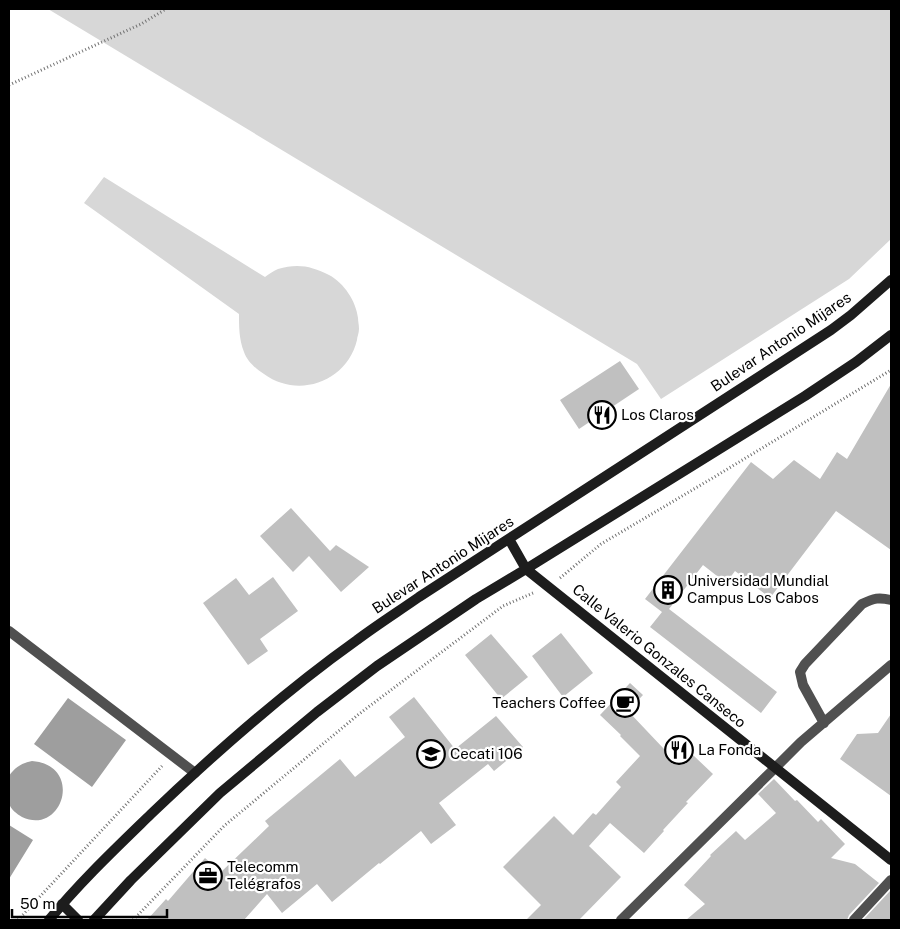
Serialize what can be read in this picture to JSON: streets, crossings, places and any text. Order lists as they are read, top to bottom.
{
  "streets": {
    "main road": ["Bulevar Antonio Mijares", "Calle Valerio Gonzales Canseco"]
  },
  "places": {
    "restaurant": ["Los Claros", "La Fonda"],
    "building": ["Universidad Mundial Campus Los Cabos"],
    "cafe": ["Teachers Coffee"],
    "school or university": ["Cecati 106"],
    "office": ["Telecomm Telégrafos"]
  },
  "scale_bar": "50 m"
}
